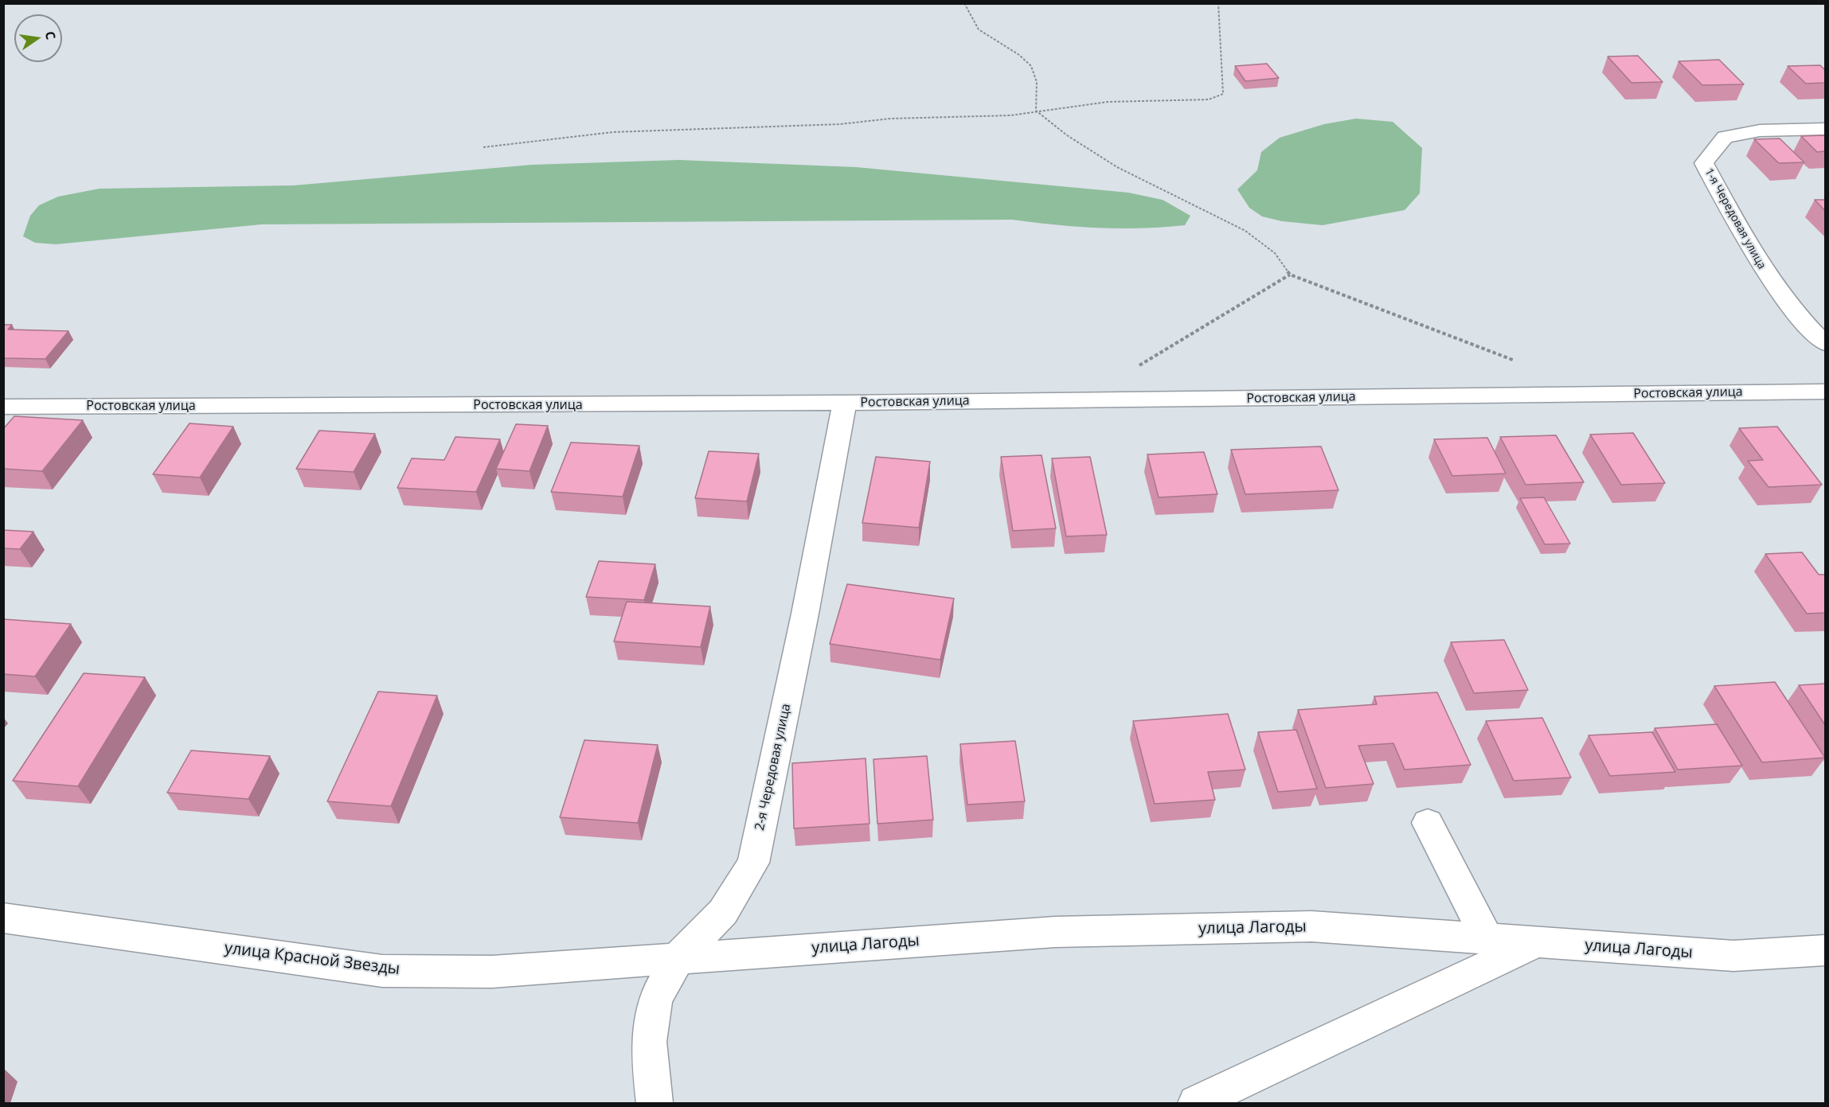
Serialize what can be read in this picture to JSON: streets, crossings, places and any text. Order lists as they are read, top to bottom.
{
  "streets": {
    "street": [
      "1-я Чередовая улица",
      "Ростовская улица",
      "2-я Чередовая улица",
      "улица Лагоды",
      "улица Красной Звезды"
    ]
  },
  "crossings": [
    ["Ростовская улица", "2-я Чередовая улица"],
    ["2-я Чередовая улица", "улица Лагоды"],
    ["2-я Чередовая улица", "улица Красной Звезды"],
    ["улица Лагоды", "улица Красной Звезды"]
  ],
  "north": "right"
}
